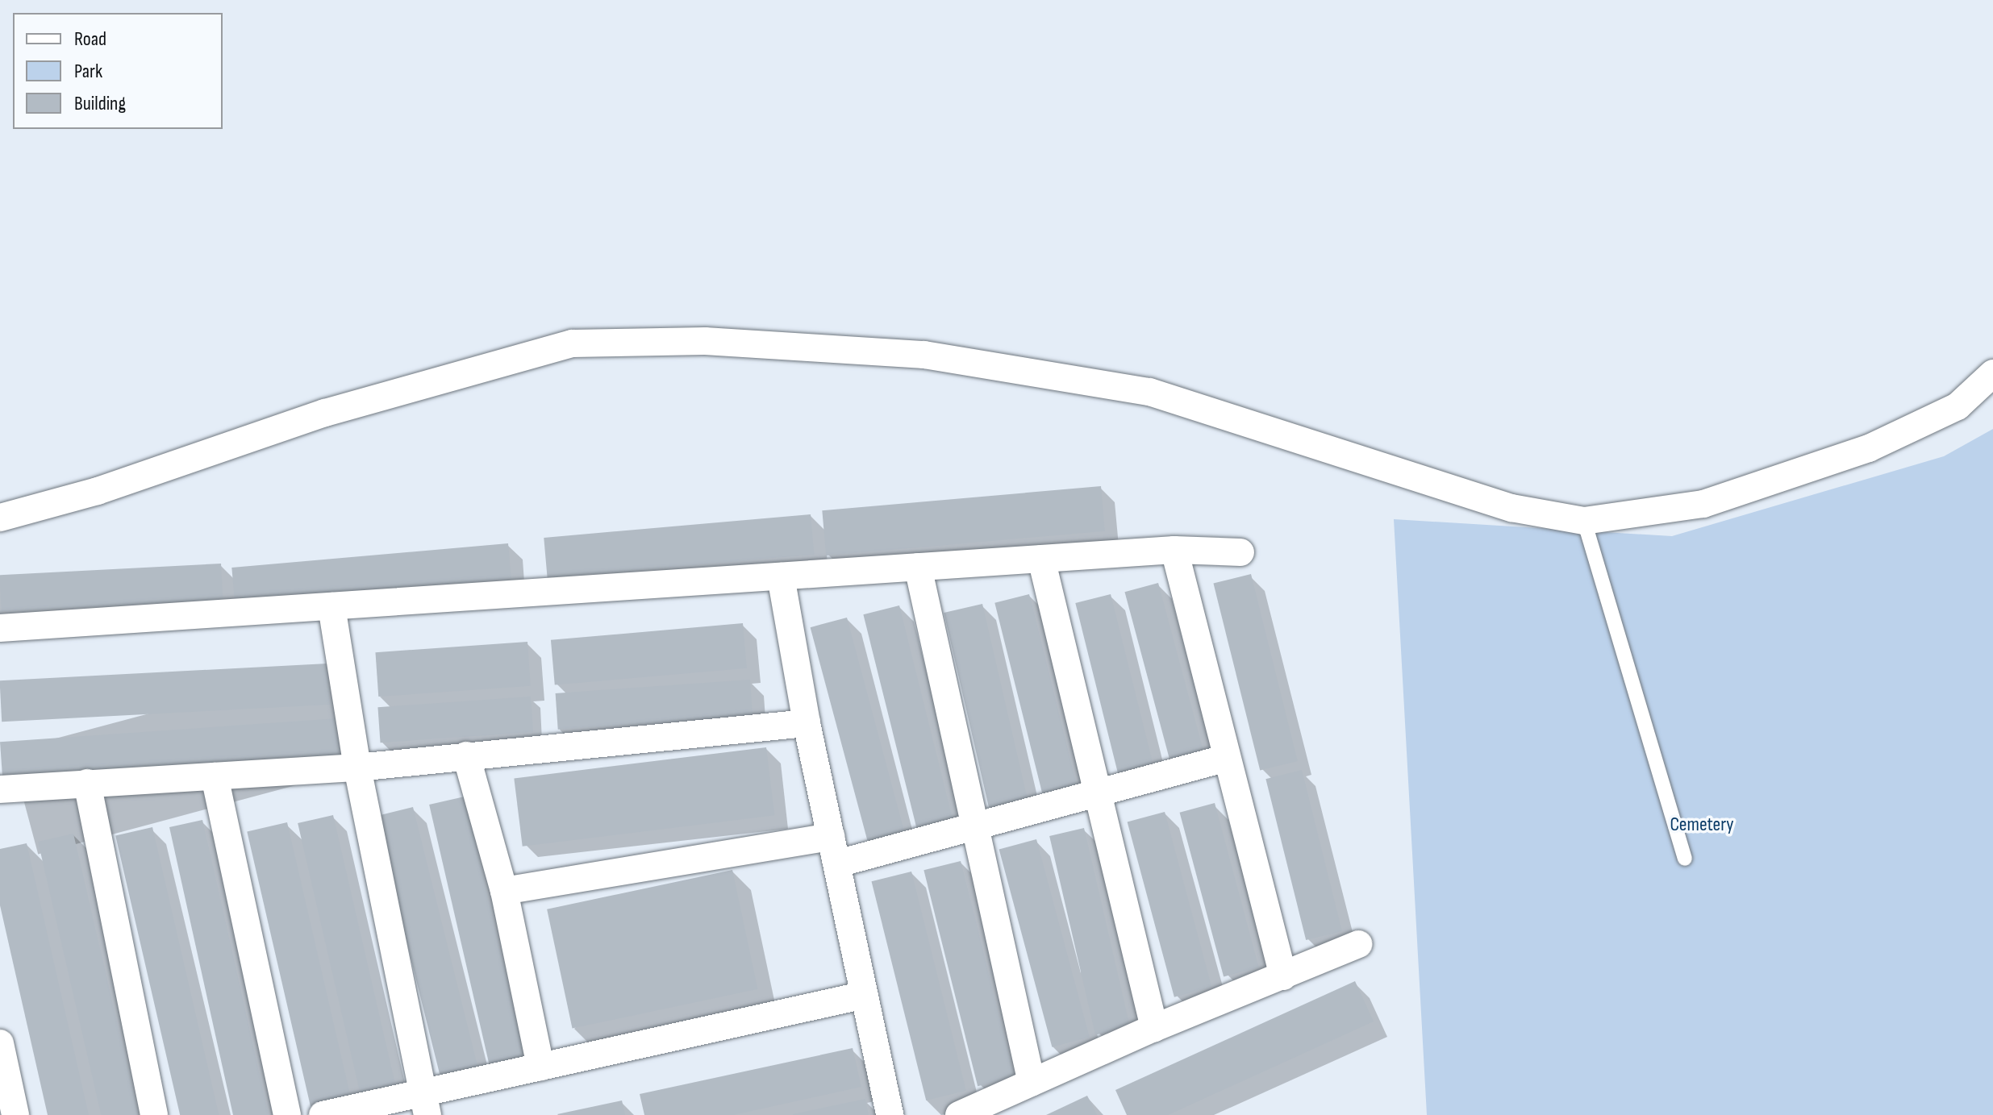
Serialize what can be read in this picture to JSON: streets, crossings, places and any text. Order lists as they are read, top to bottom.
{
  "parks": ["Cemetery"],
  "legend": ["Road", "Park", "Building"]
}
